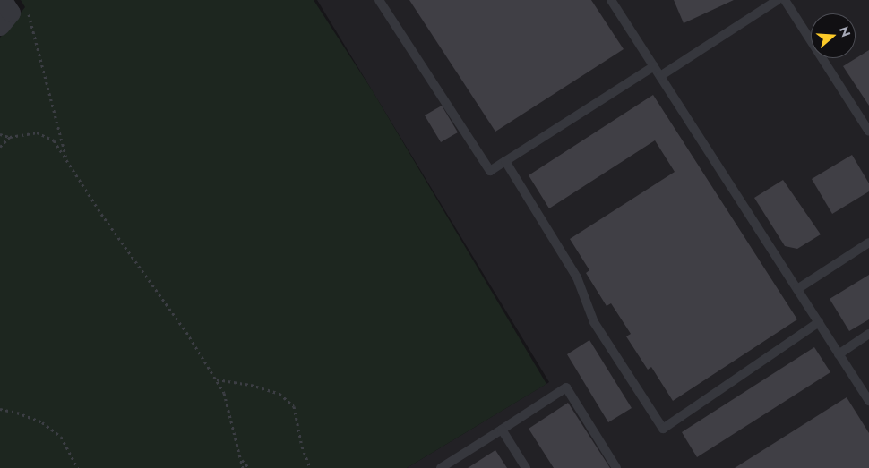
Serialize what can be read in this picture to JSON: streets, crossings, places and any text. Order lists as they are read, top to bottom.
{
  "north": "right"
}
